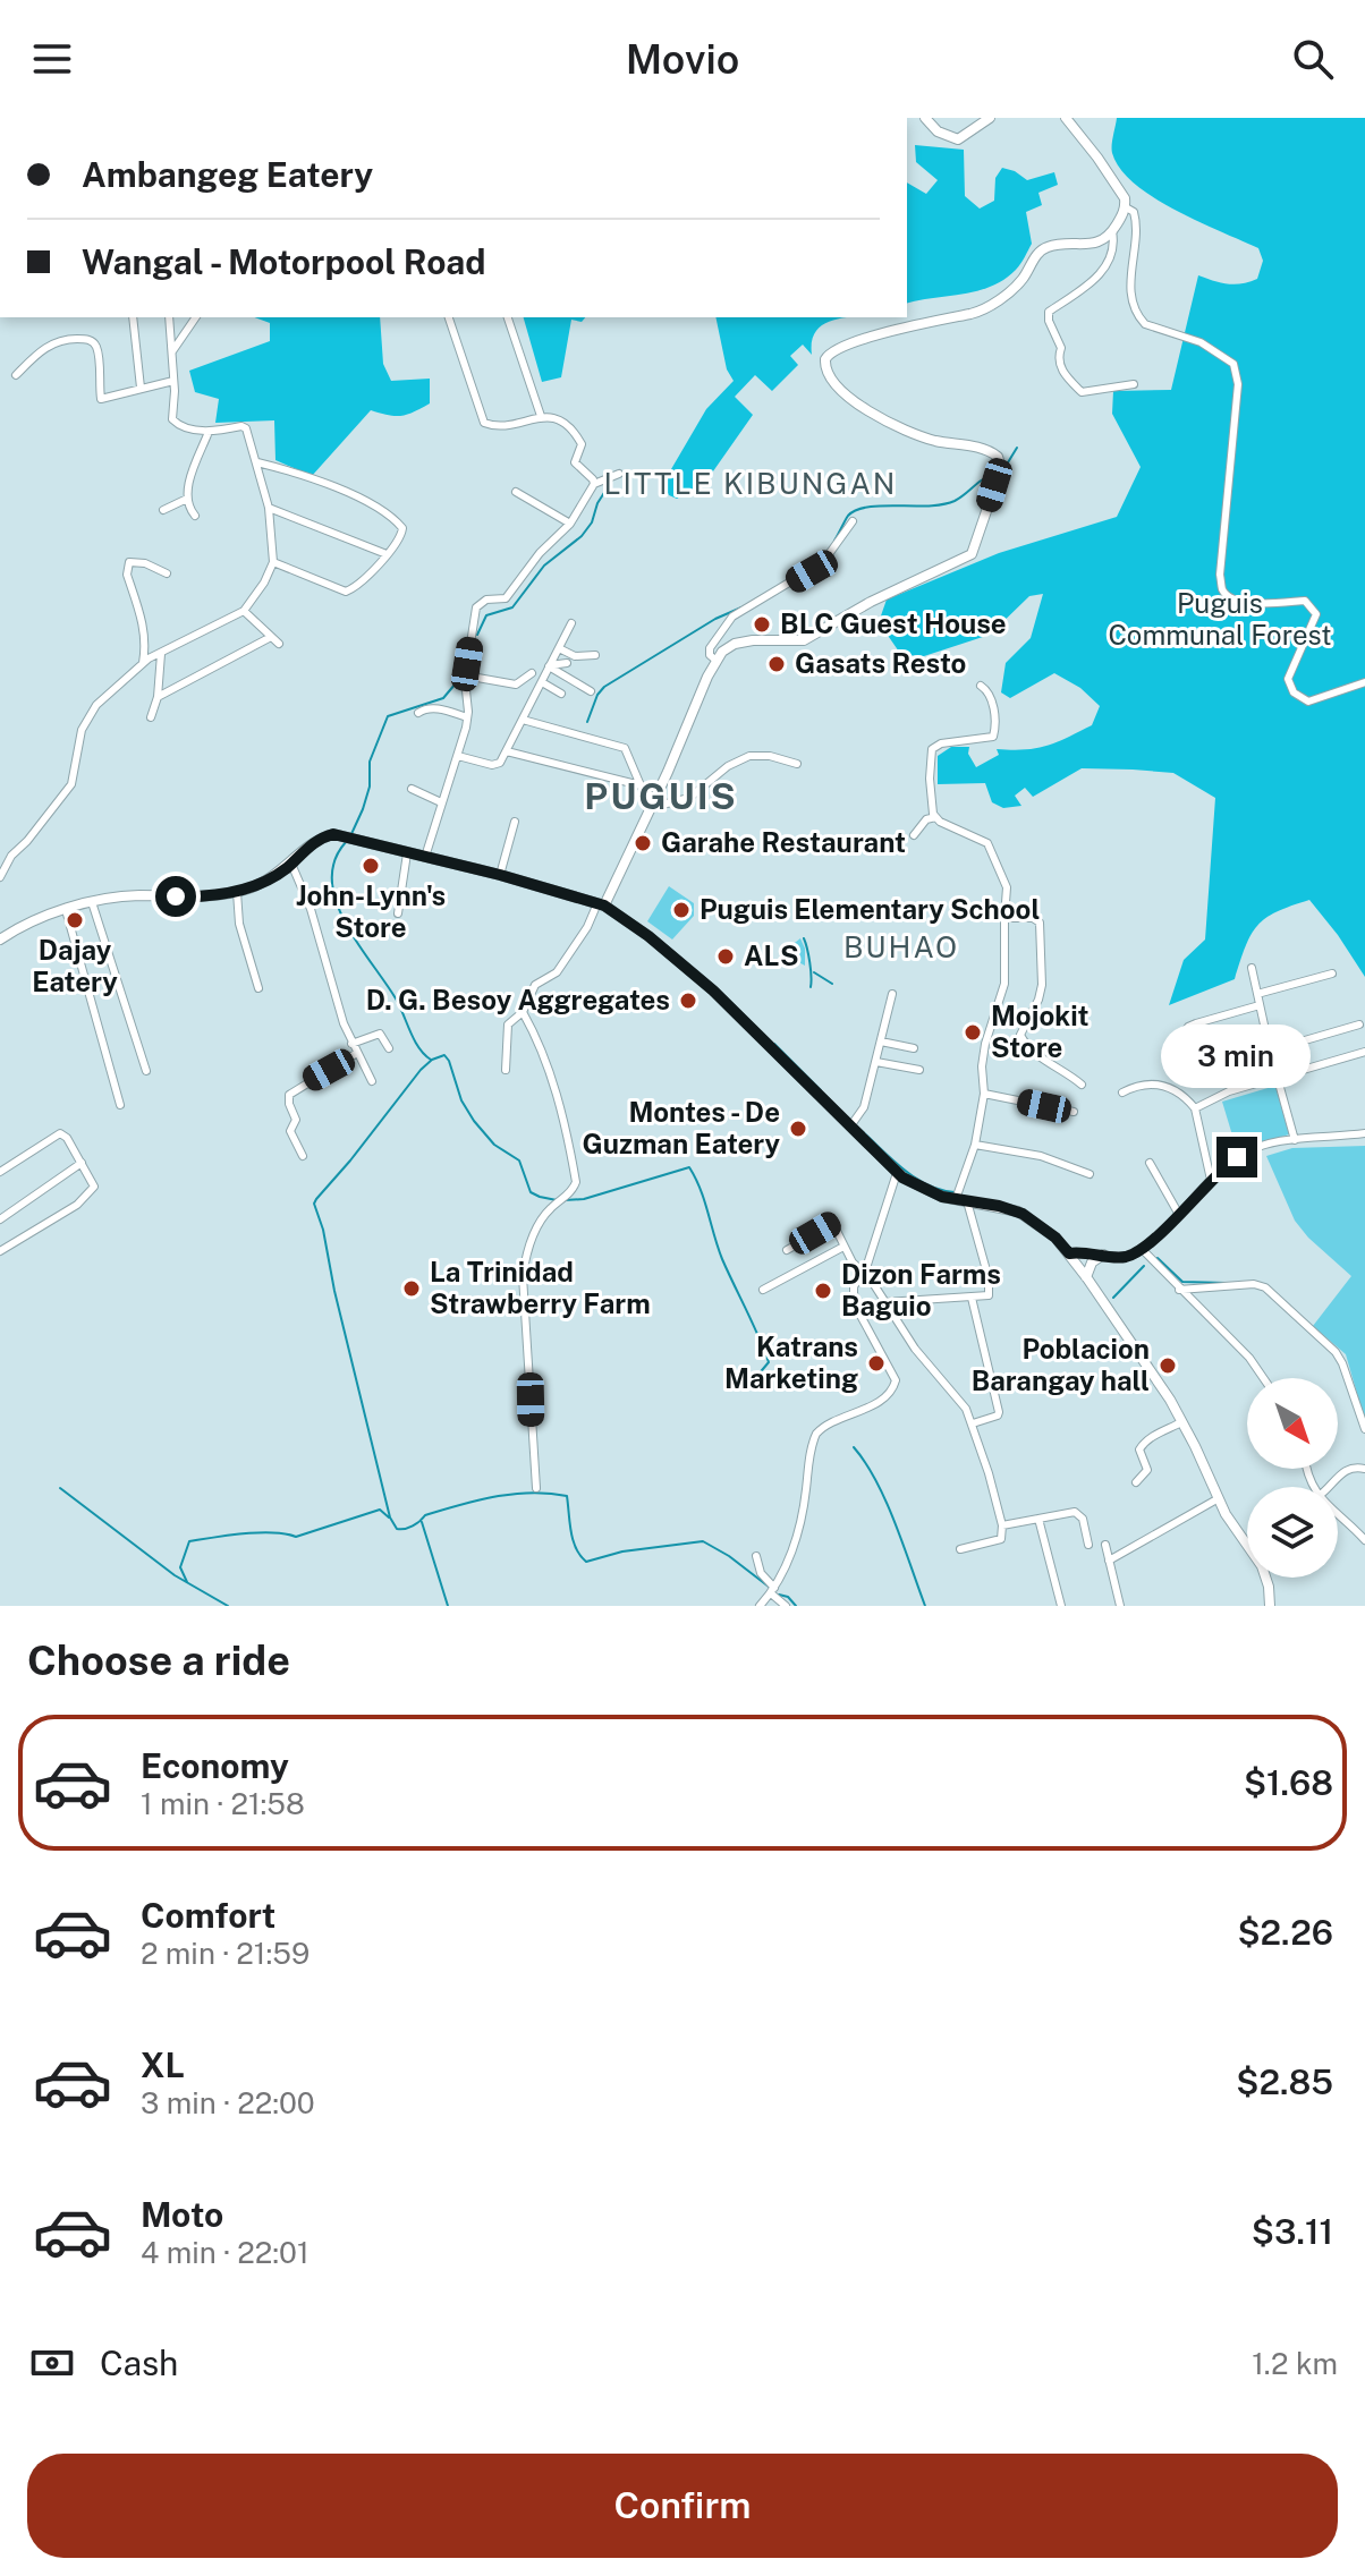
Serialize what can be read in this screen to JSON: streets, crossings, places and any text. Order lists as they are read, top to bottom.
{
  "districts": ["LITTLE KIBUNGAN", "PUGUIS", "BUHAO"],
  "parks": ["Puguis Communal Forest"],
  "places": [
    "BLC Guest House",
    "Gasats Resto",
    "Garahe Restaurant",
    "John-Lynn's Store",
    "Puguis Elementary School",
    "Dajay Eatery",
    "ALS",
    "D. G. Besoy Aggregates",
    "Mojokit Store",
    "Montes - De Guzman Eatery",
    "La Trinidad Strawberry Farm",
    "Dizon Farms Baguio",
    "Katrans Marketing",
    "Poblacion Barangay hall"
  ],
  "north": "bottom right",
  "page": {
    "header": "Movio",
    "banner": ["Ambangeg Eatery", "Wangal - Motorpool Road"],
    "bubble": "3 min",
    "heading": "Choose a ride",
    "list": [
      {
        "name": "Economy",
        "note": "1 min · 21:58",
        "value": "$1.68"
      },
      {
        "name": "Comfort",
        "note": "2 min · 21:59",
        "value": "$2.26"
      },
      {
        "name": "XL",
        "note": "3 min · 22:00",
        "value": "$2.85"
      },
      {
        "name": "Moto",
        "note": "4 min · 22:01",
        "value": "$3.11"
      }
    ],
    "pay": ["Cash", "1.2 km"],
    "buttons": "Confirm"
  }
}
